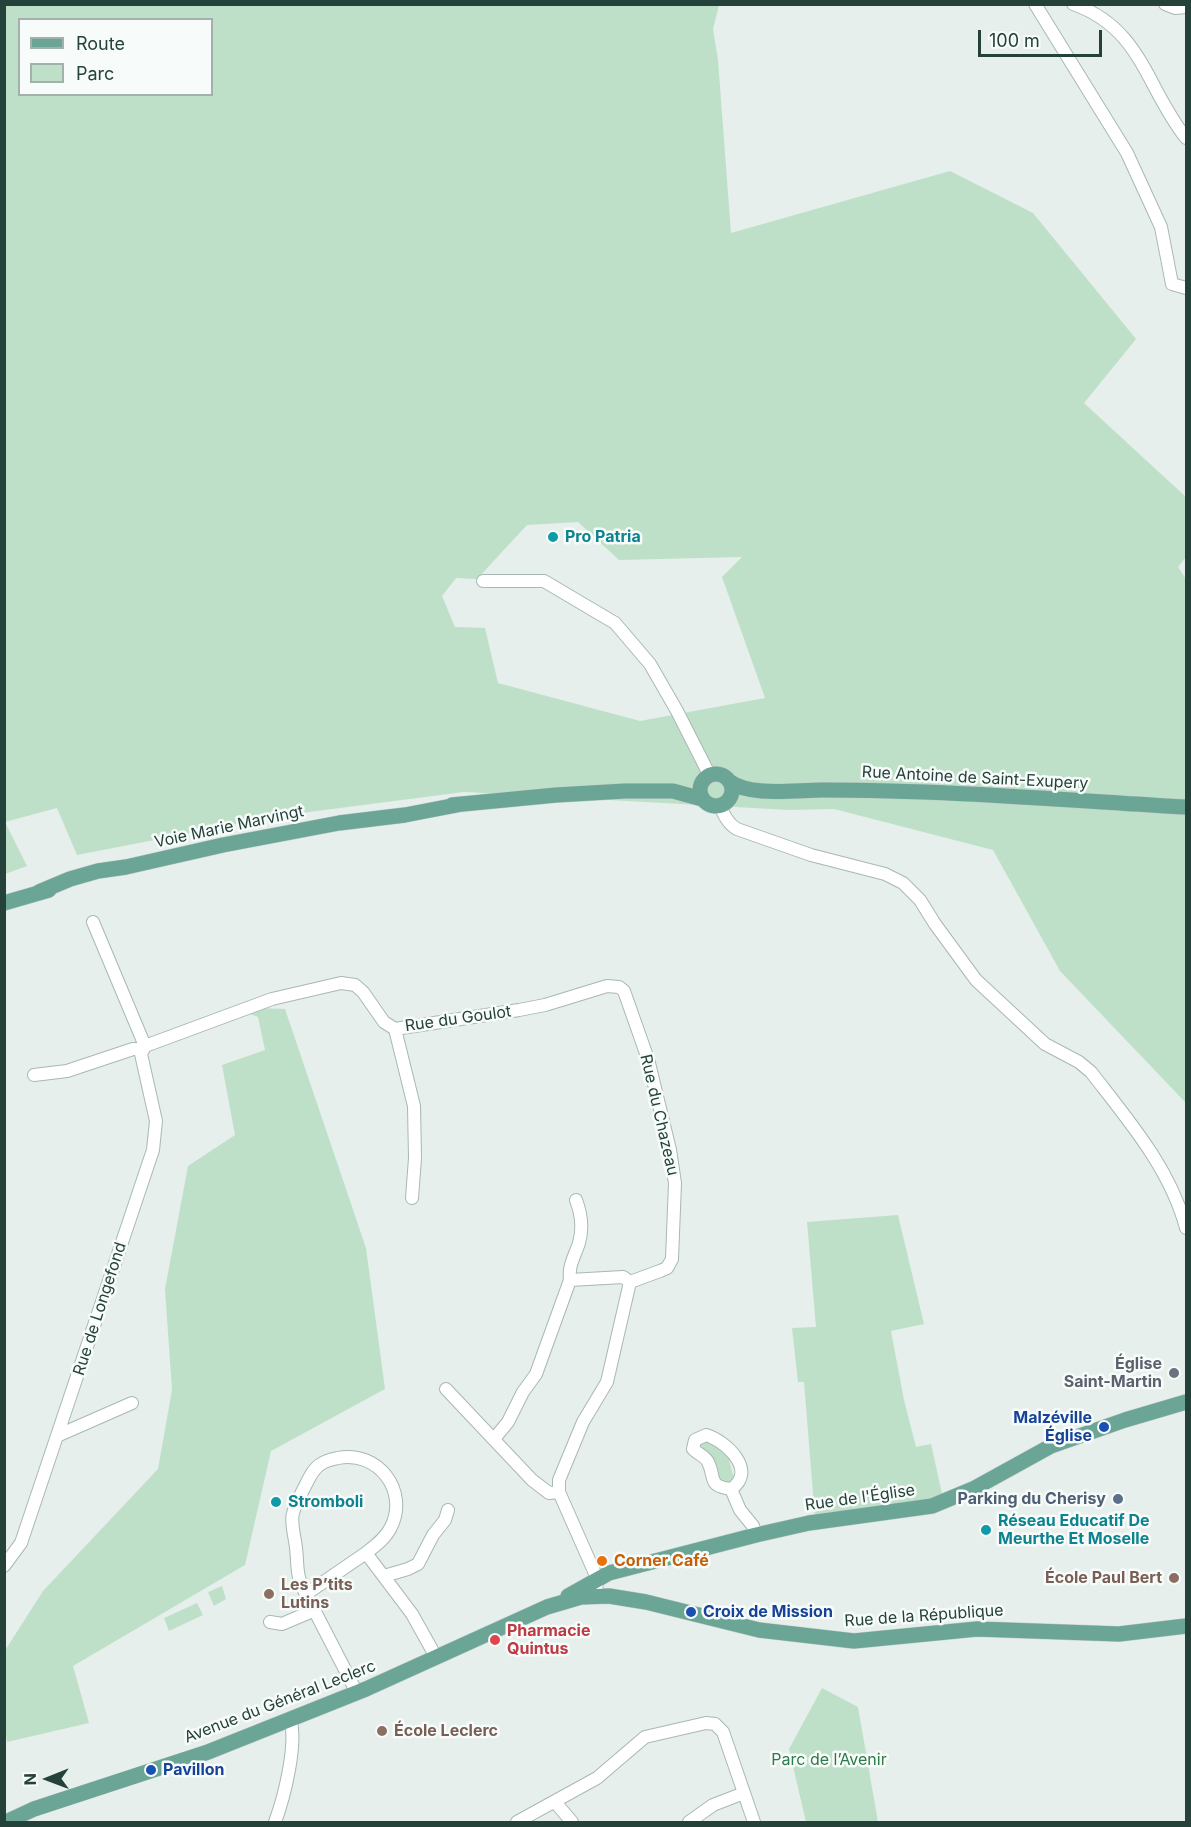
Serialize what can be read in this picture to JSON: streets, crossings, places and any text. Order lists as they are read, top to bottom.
{
  "streets": {
    "main road": [
      "Rue Antoine de Saint-Exupery",
      "Voie Marie Marvingt",
      "Rue de l'Église",
      "Rue de la République",
      "Avenue du Général Leclerc"
    ],
    "street": ["Rue du Goulot", "Rue du Chazeau", "Rue de Longefond"]
  },
  "crossings": [
    ["Rue Antoine de Saint-Exupery", "Voie Marie Marvingt"],
    ["Rue du Goulot", "Rue du Chazeau"],
    ["Rue du Goulot", "Rue de Longefond"],
    ["Rue de l'Église", "Avenue du Général Leclerc"],
    ["Rue de la République", "Avenue du Général Leclerc"]
  ],
  "parks": ["Parc de l’Avenir"],
  "places": [
    "Pro Patria",
    "Église Saint-Martin",
    "Malzéville Église",
    "Parking du Cherisy",
    "Stromboli",
    "Réseau Educatif De Meurthe Et Moselle",
    "Corner Café",
    "École Paul Bert",
    "Les P’tits Lutins",
    "Croix de Mission",
    "Pharmacie Quintus",
    "École Leclerc",
    "Pavillon"
  ],
  "legend": ["Route", "Parc"],
  "scale_bar": "100 m",
  "north": "left"
}
